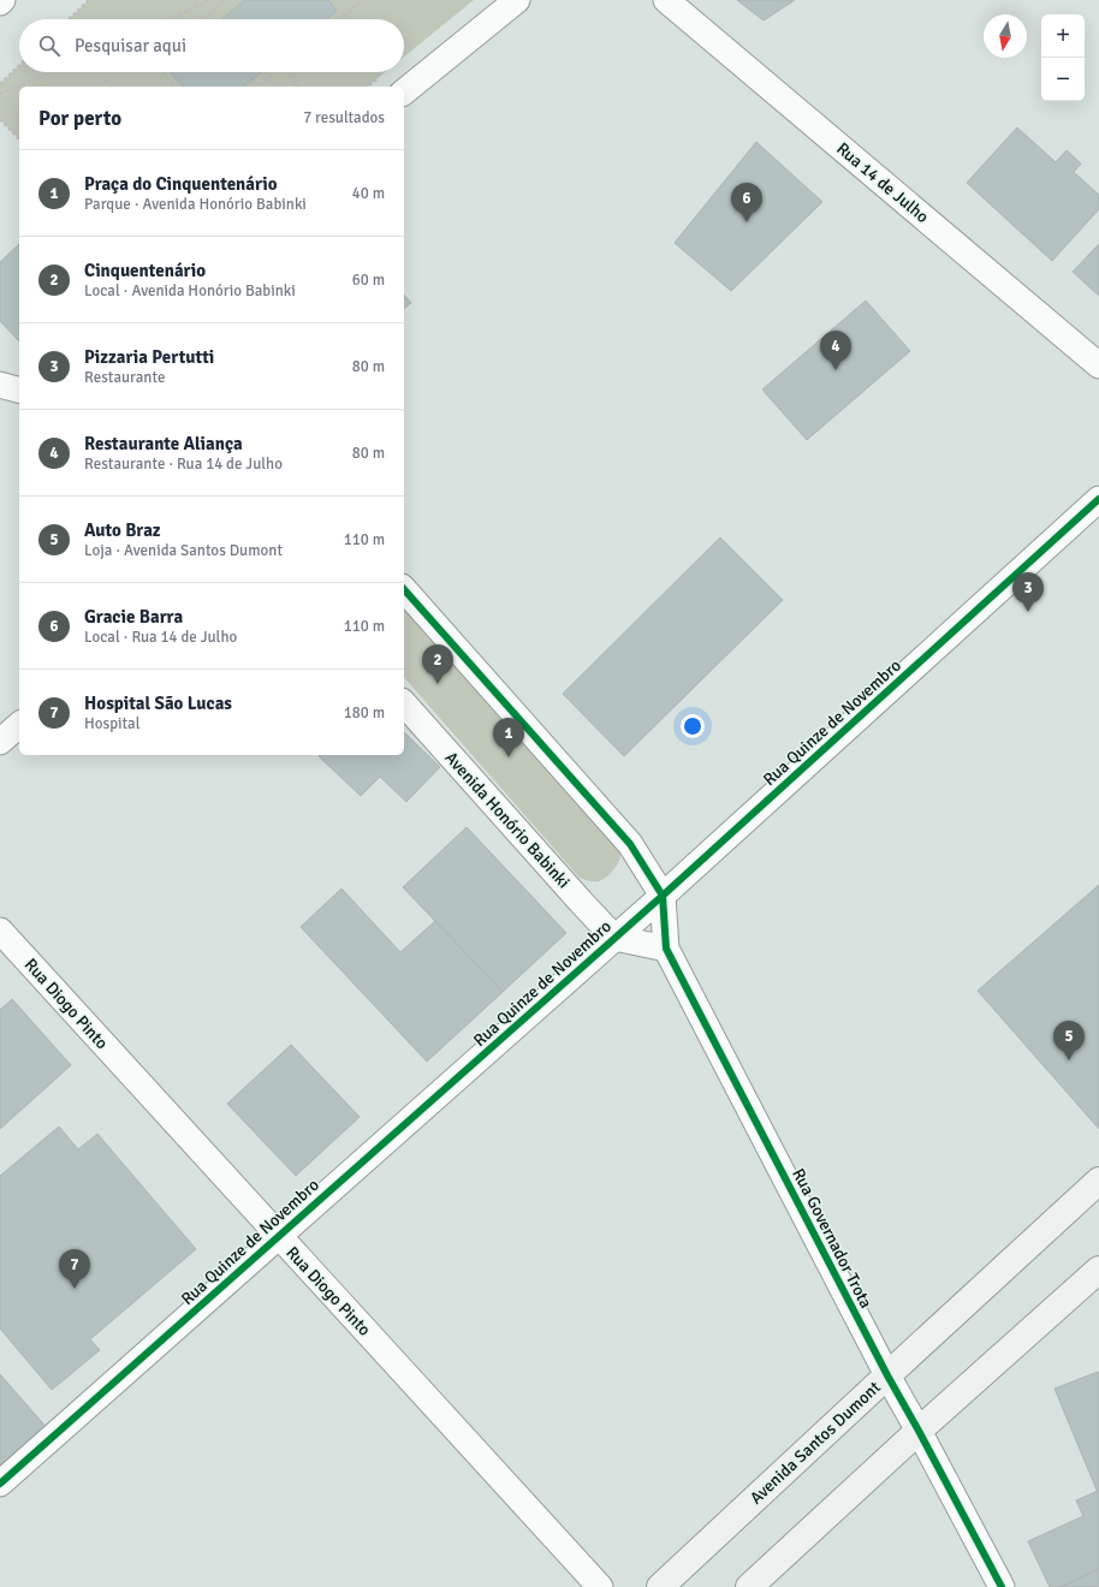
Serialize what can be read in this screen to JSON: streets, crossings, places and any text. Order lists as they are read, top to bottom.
{
  "streets": {
    "main road": ["Avenida Santos Dumont"],
    "street": [
      "Rua 14 de Julho",
      "Rua Quinze de Novembro",
      "Avenida Honório Babinki",
      "Rua Diogo Pinto",
      "Rua Governador Trota"
    ]
  },
  "crossings": [
    ["Rua Quinze de Novembro", "Avenida Honório Babinki"],
    ["Rua Quinze de Novembro", "Rua Diogo Pinto"],
    ["Rua Quinze de Novembro", "Rua Governador Trota"],
    ["Rua Governador Trota", "Avenida Santos Dumont"]
  ],
  "north": "bottom",
  "page": {
    "map_buttons": ["+", "−"],
    "search": "Pesquisar aqui",
    "heading": ["Por perto", "7 resultados"],
    "list": [
      {
        "mark": "1",
        "name": "Praça do Cinquentenário",
        "note": "Parque · Avenida Honório Babinki",
        "value": "40 m"
      },
      {
        "mark": "2",
        "name": "Cinquentenário",
        "note": "Local · Avenida Honório Babinki",
        "value": "60 m"
      },
      {
        "mark": "3",
        "name": "Pizzaria Pertutti",
        "note": "Restaurante",
        "value": "80 m"
      },
      {
        "mark": "4",
        "name": "Restaurante Aliança",
        "note": "Restaurante · Rua 14 de Julho",
        "value": "80 m"
      },
      {
        "mark": "5",
        "name": "Auto Braz",
        "note": "Loja · Avenida Santos Dumont",
        "value": "110 m"
      },
      {
        "mark": "6",
        "name": "Gracie Barra",
        "note": "Local · Rua 14 de Julho",
        "value": "110 m"
      },
      {
        "mark": "7",
        "name": "Hospital São Lucas",
        "note": "Hospital",
        "value": "180 m"
      }
    ],
    "pins": [
      "6",
      "4",
      "3",
      "2",
      "1",
      "5",
      "7"
    ]
  }
}
